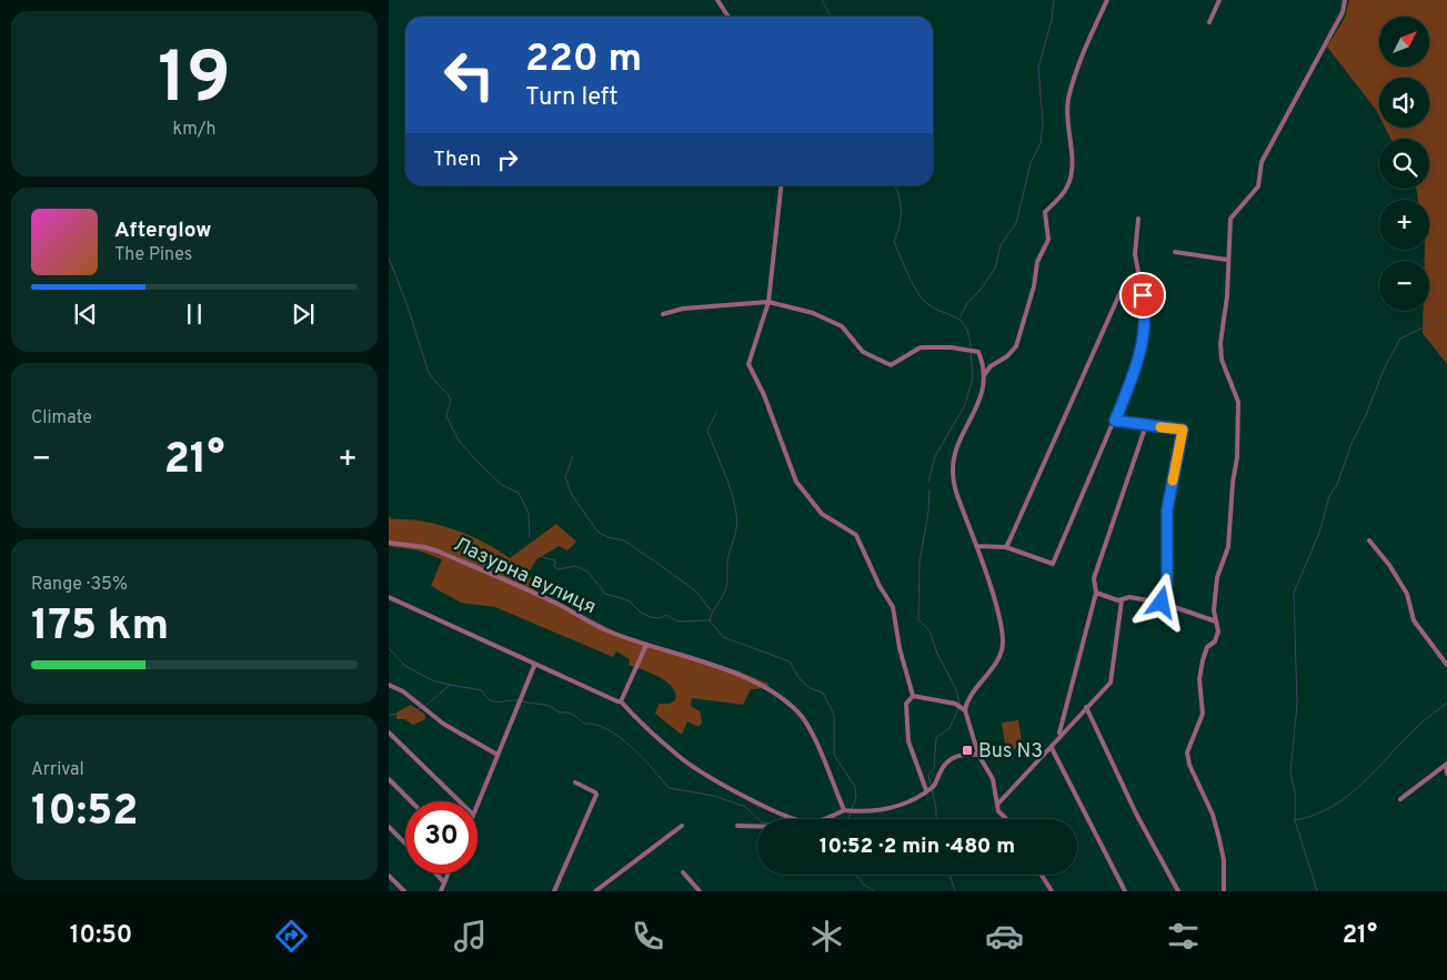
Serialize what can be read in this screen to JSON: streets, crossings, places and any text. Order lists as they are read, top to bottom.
{
  "streets": {
    "street": ["Лазурна вулиця"]
  },
  "places": {
    "transit": ["Bus N3"]
  },
  "north": "top right",
  "page": {
    "tile": [
      ["19", "km/h"],
      "Climate",
      ["Range · 35%", "175 km"],
      ["Arrival", "10:52"]
    ],
    "map_buttons": ["+", "−"],
    "turn": ["220 m", "Turn left"],
    "then": "Then",
    "song": ["Afterglow", "The Pines"],
    "heat": ["−", "21°", "+"],
    "limit": "30",
    "trip": "10:52 · 2 min · 480 m",
    "tabs": ["10:50", "21°"]
  }
}
